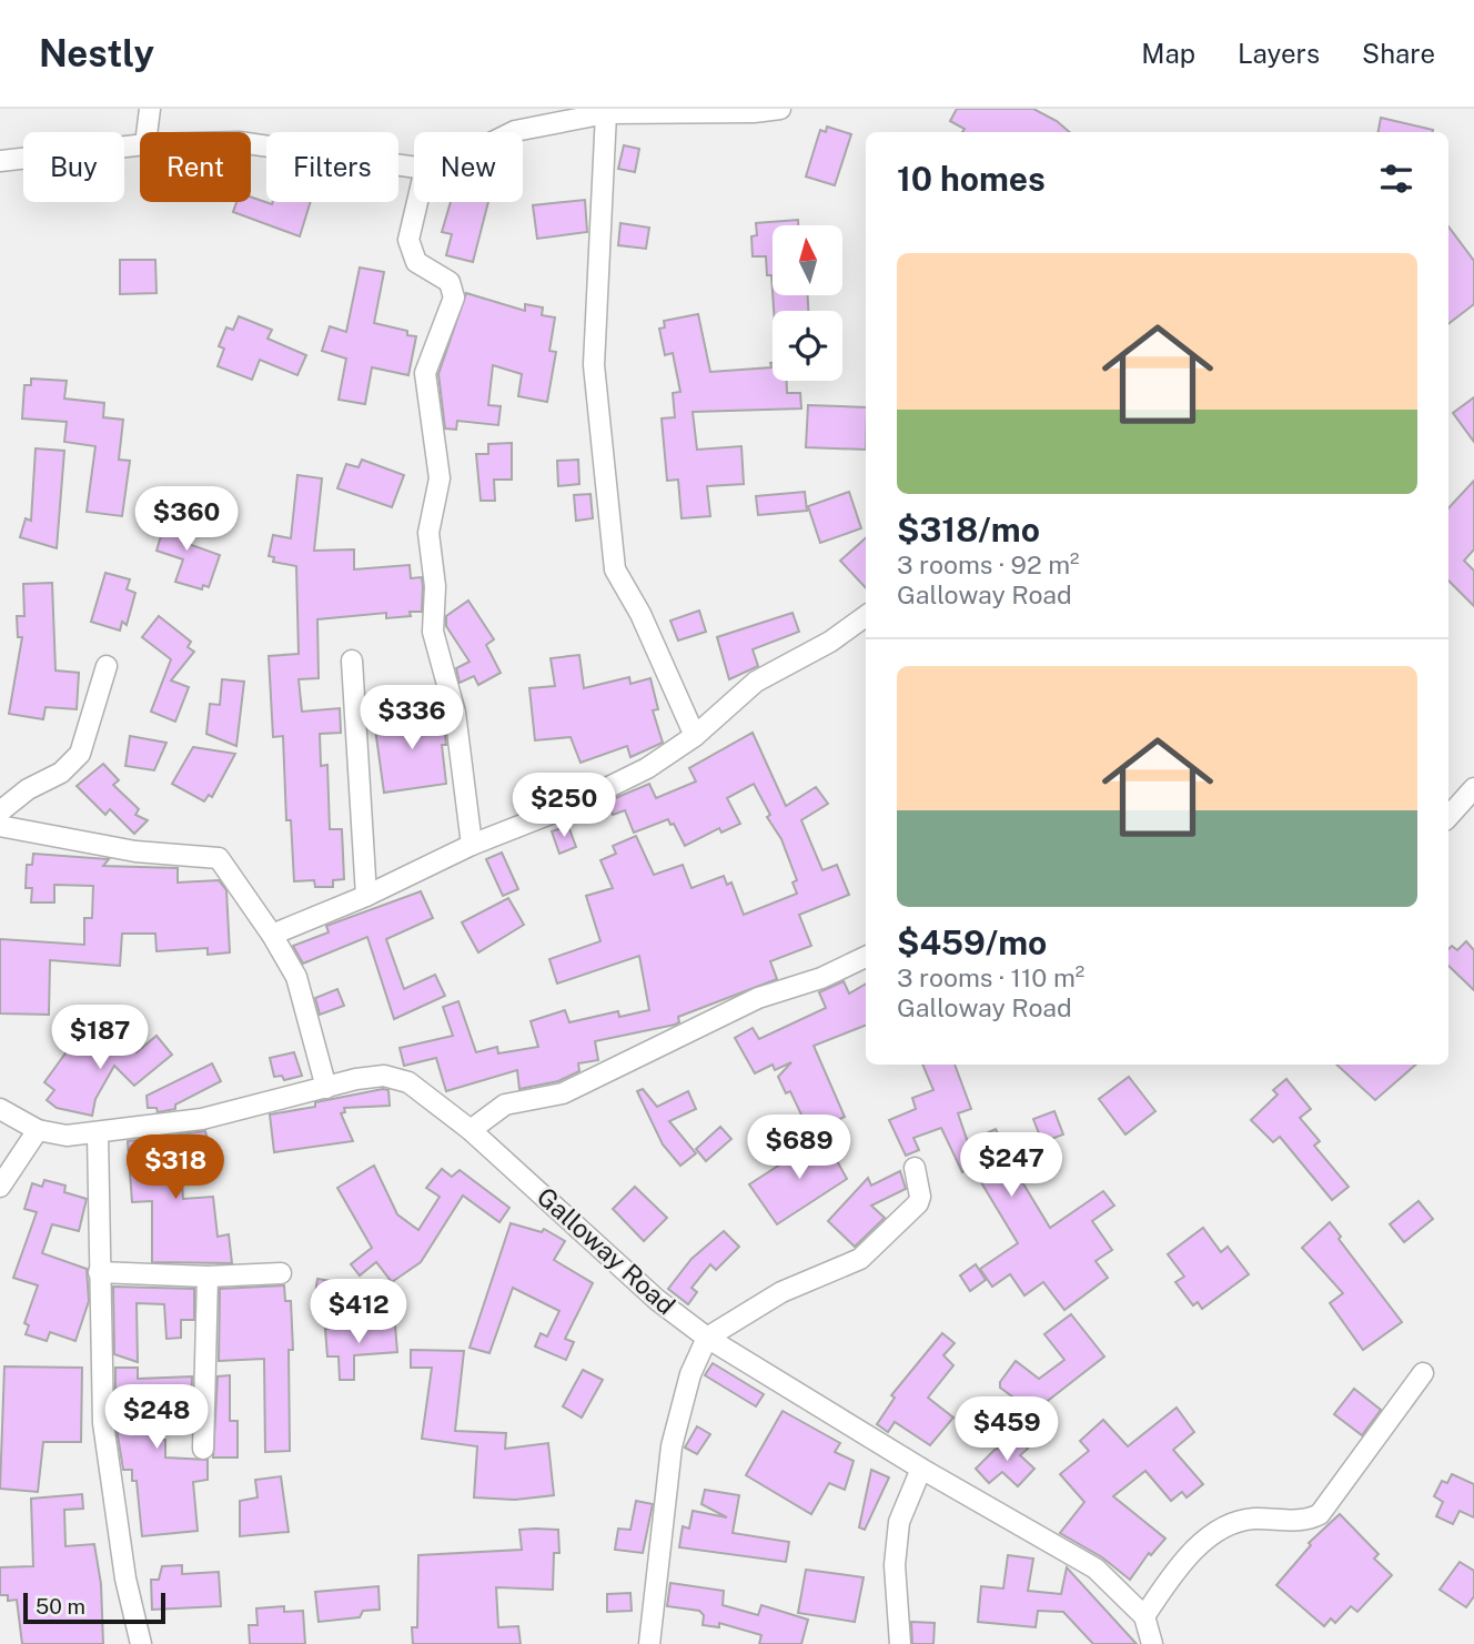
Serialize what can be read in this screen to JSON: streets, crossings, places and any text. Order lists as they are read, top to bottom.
{
  "streets": {
    "street": ["Galloway Road"]
  },
  "scale_bar": "50 m",
  "north": "top",
  "page": {
    "header": "Nestly",
    "nav": ["Map", "Layers", "Share"],
    "chip": [
      "Buy",
      "Rent",
      "Filters",
      "New"
    ],
    "heading": "10 homes",
    "list": [
      {
        "name": "$318/mo",
        "note": "3 rooms · 92 m² · Galloway Road"
      },
      {
        "name": "$459/mo",
        "note": "3 rooms · 110 m² · Galloway Road"
      }
    ],
    "price": [
      "$360",
      "$336",
      "$250",
      "$187",
      "$689",
      "$247",
      "$318",
      "$412",
      "$248",
      "$459"
    ],
    "scale": "50 m"
  }
}
